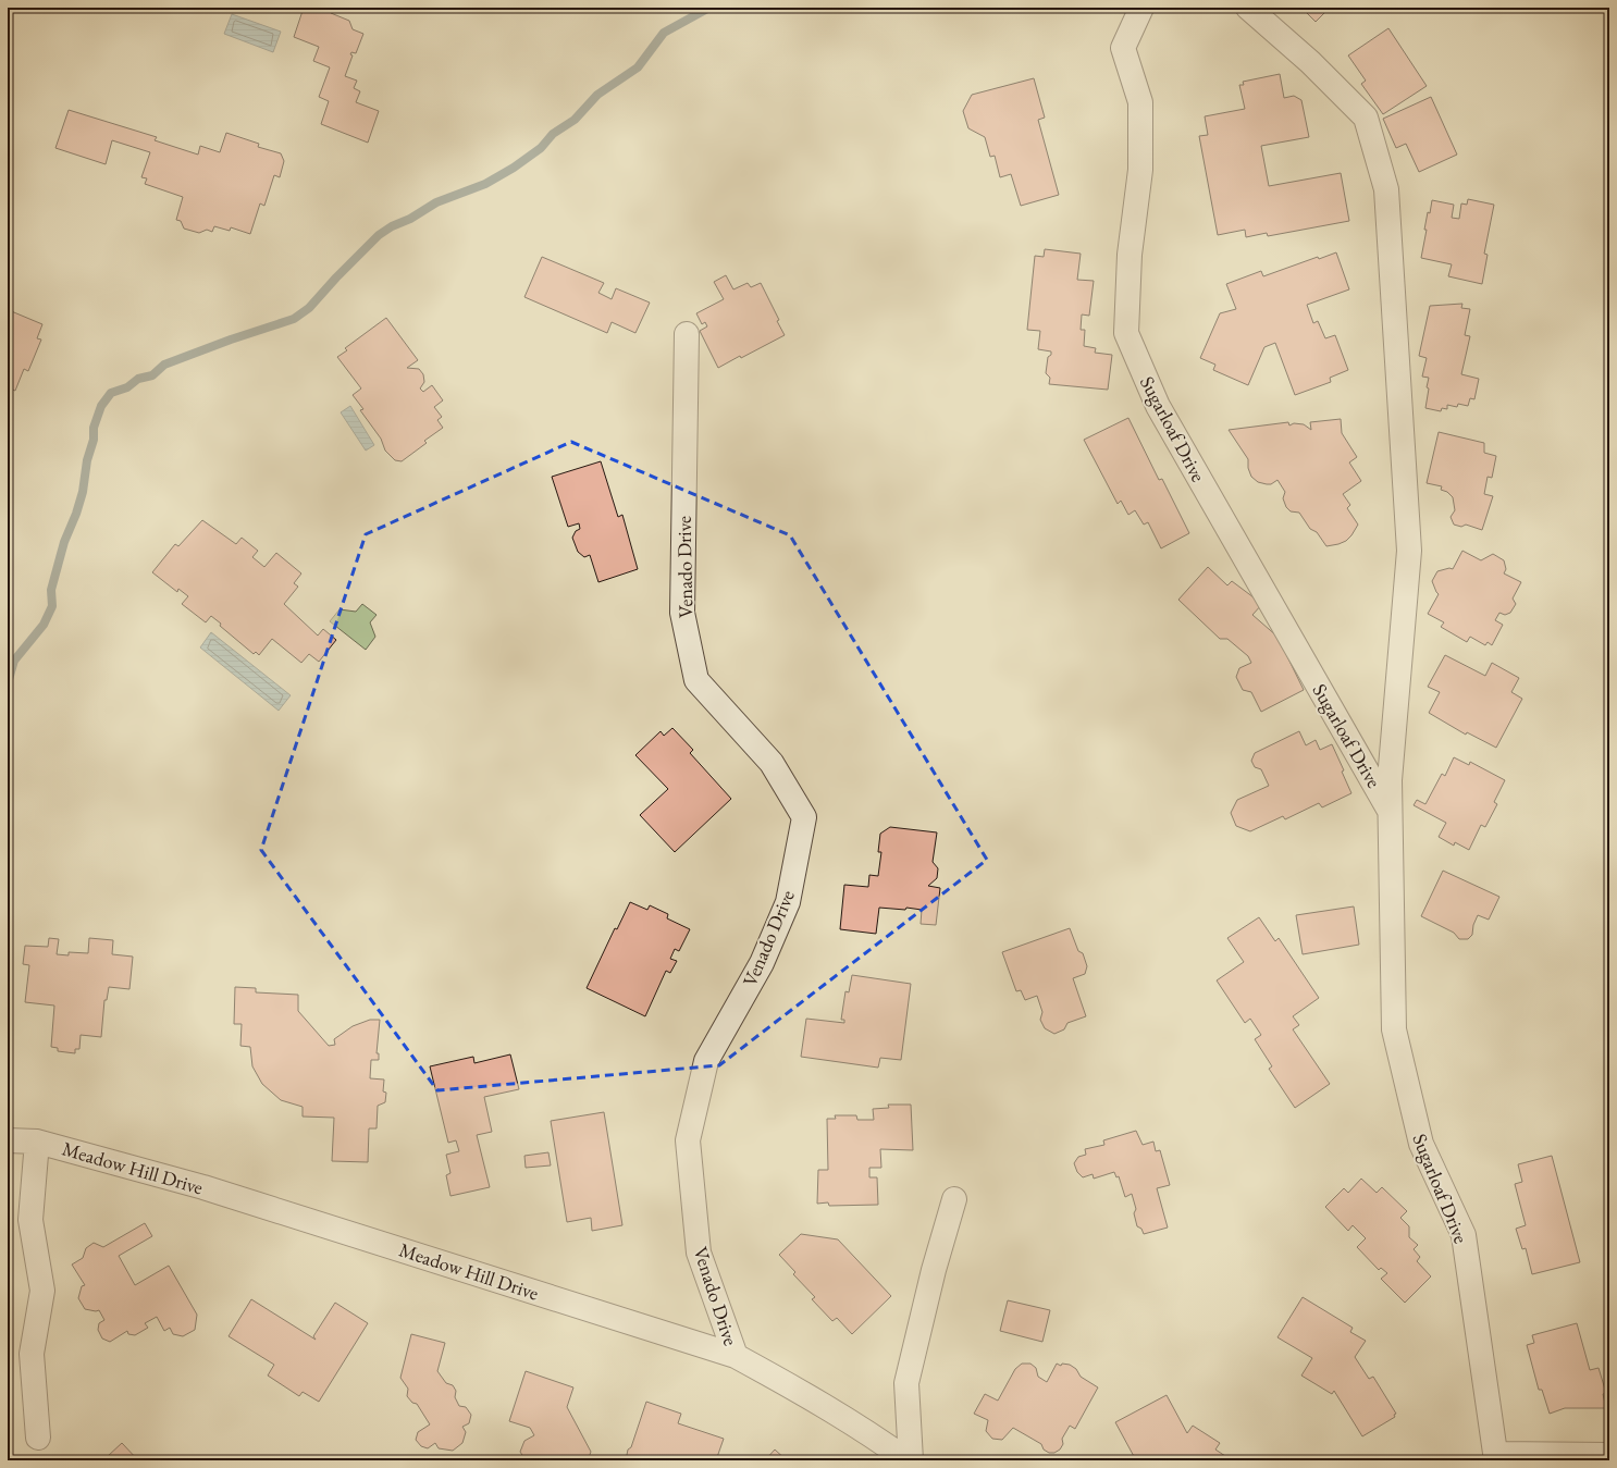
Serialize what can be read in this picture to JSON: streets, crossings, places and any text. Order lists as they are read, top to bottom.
{
  "streets": {
    "street": ["Sugarloaf Drive", "Venado Drive", "Meadow Hill Drive"]
  },
  "crossings": [
    ["Venado Drive", "Meadow Hill Drive"]
  ]
}
